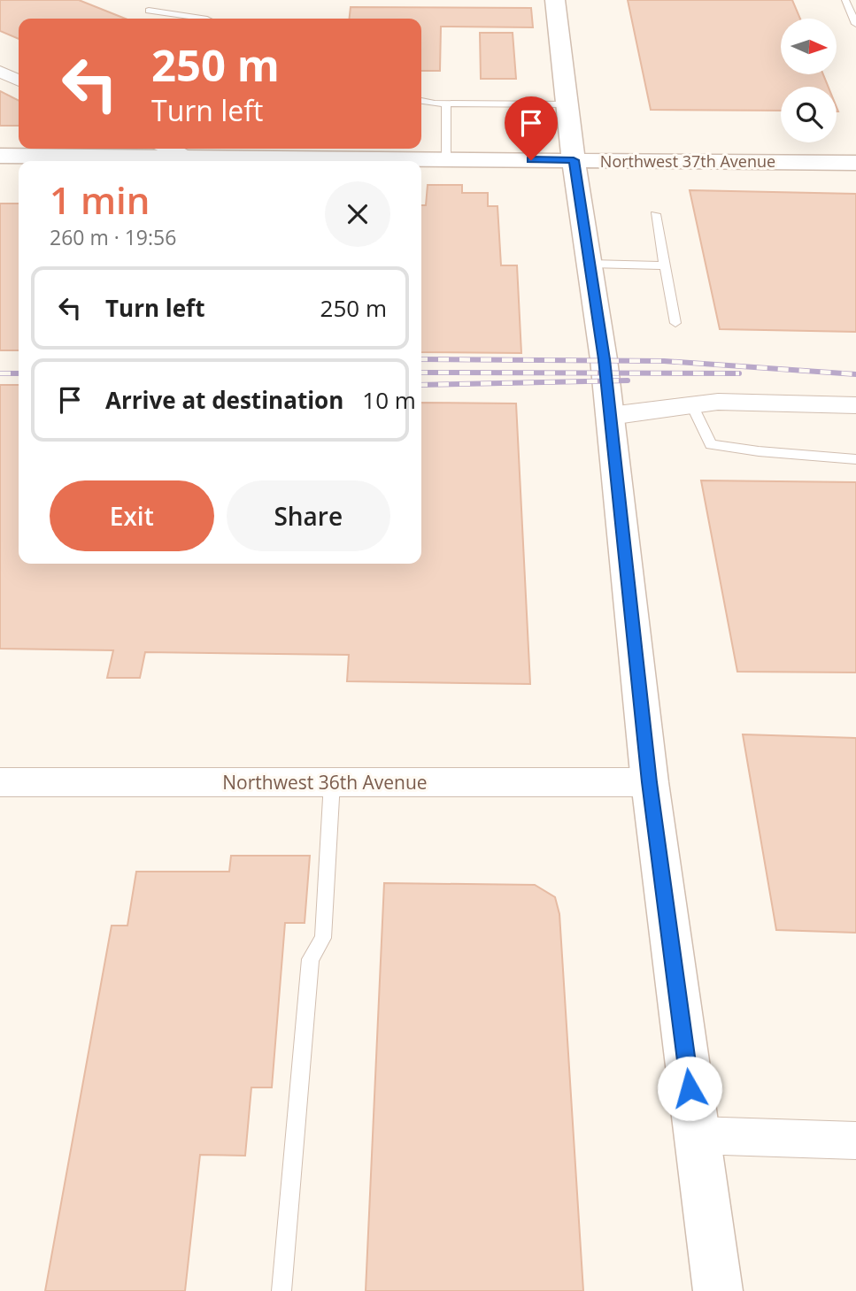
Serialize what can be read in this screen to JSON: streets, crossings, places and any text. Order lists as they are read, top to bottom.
{
  "streets": {
    "street": ["Northwest 37th Avenue", "Northwest 36th Avenue"]
  },
  "north": "right",
  "page": {
    "turn": ["250 m", "Turn left"],
    "heading": ["1 min", "260 m · 19:56"],
    "list": [
      {
        "name": "Turn left",
        "value": "250 m"
      },
      {
        "name": "Arrive at destination",
        "value": "10 m"
      }
    ],
    "buttons": ["Exit", "Share"]
  }
}
